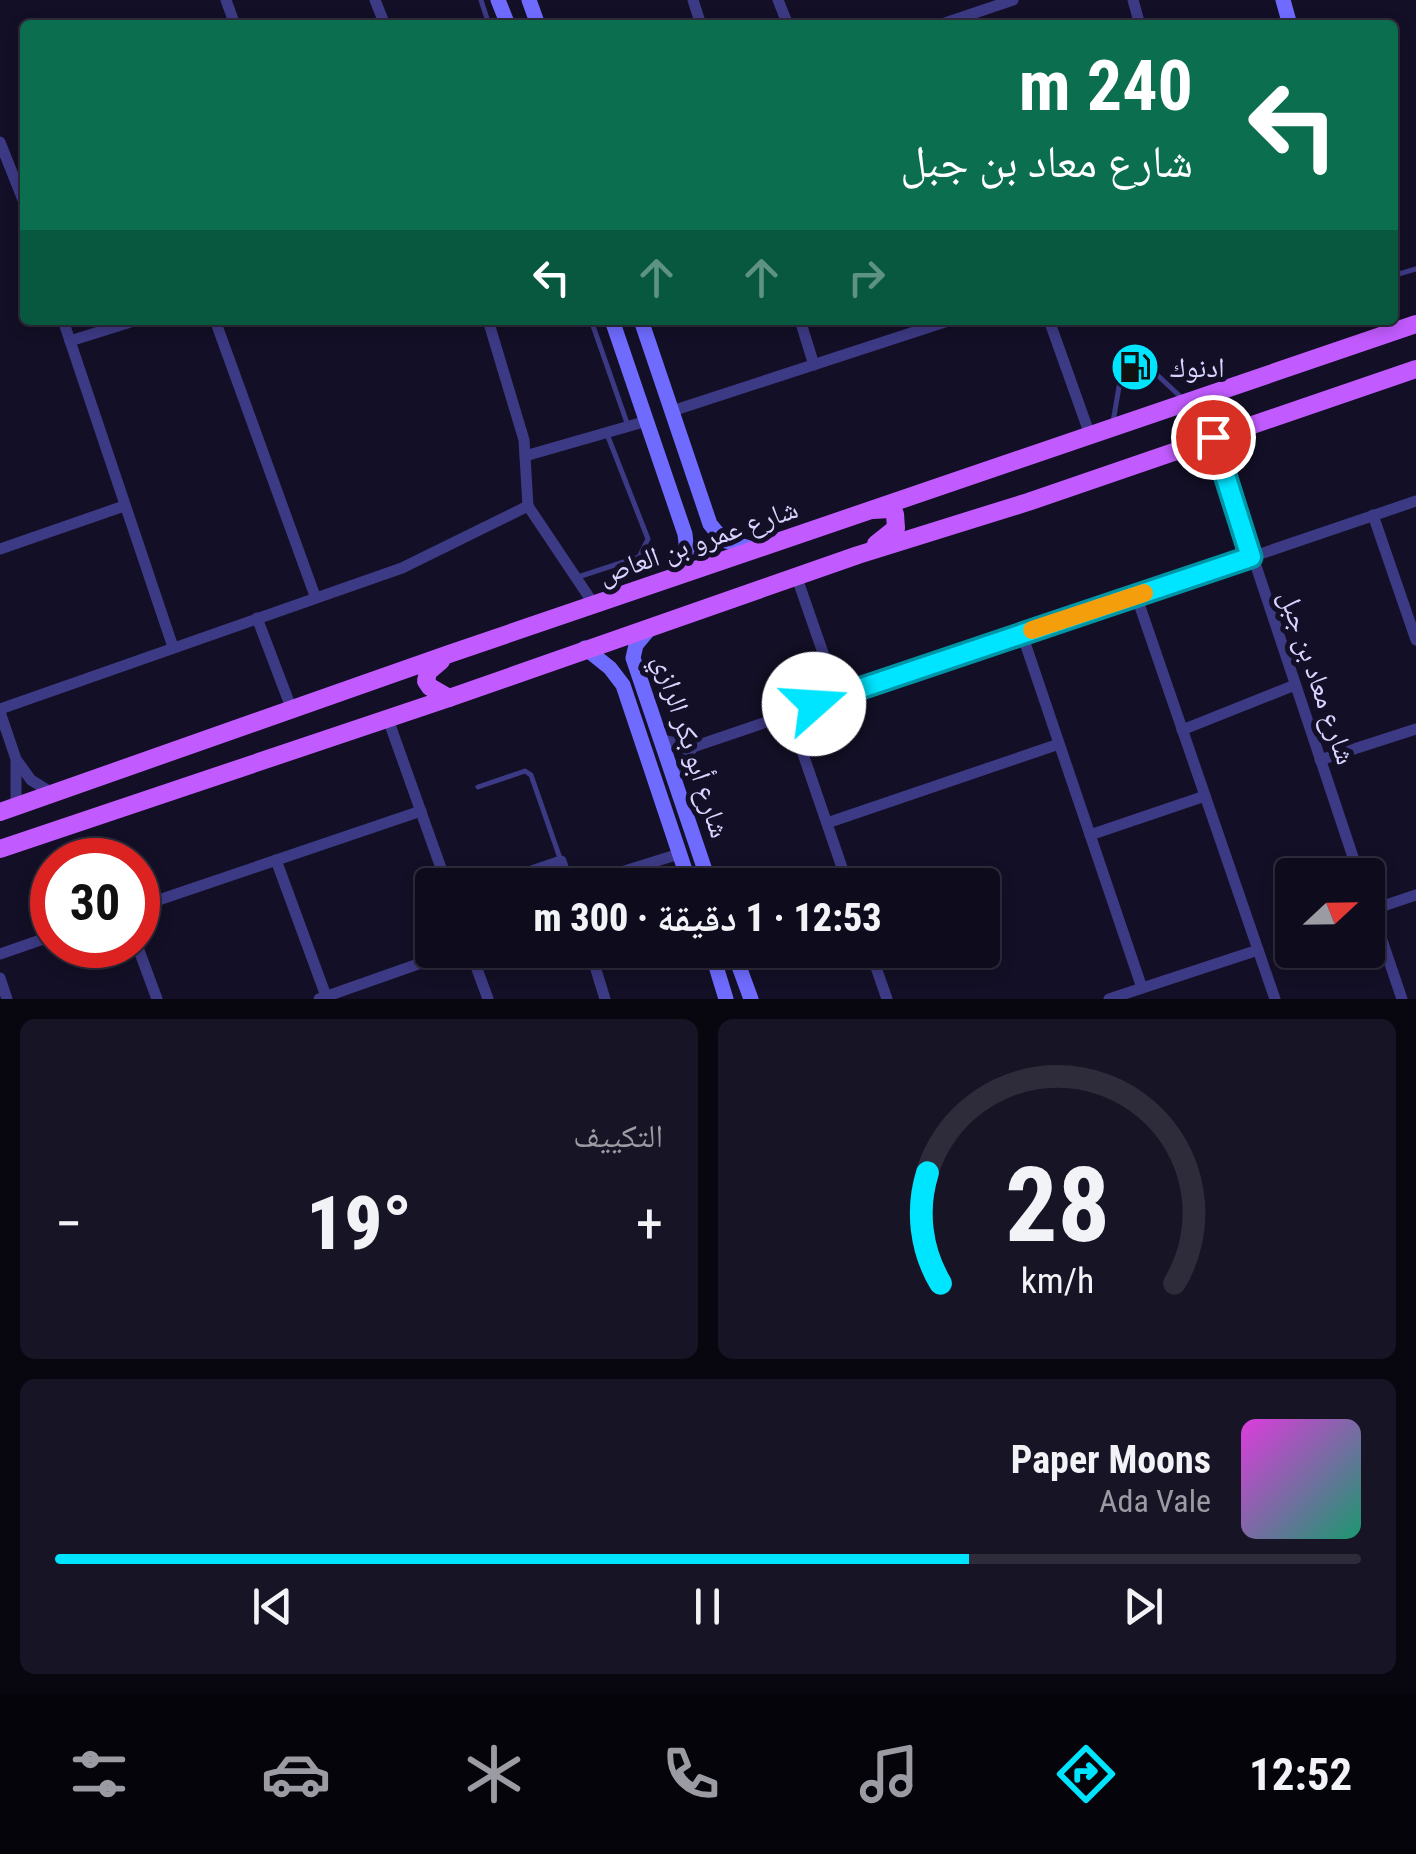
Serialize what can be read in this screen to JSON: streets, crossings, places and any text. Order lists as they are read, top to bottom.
{
  "streets": {
    "main road": ["شارع عمرو بن العاص"],
    "street": ["شارع معاد بن جبل", "شارع أبو بكر الرازي"]
  },
  "places": {
    "fuel station": ["ادنوك"]
  },
  "north": "right",
  "page": {
    "turn": ["240 m", "شارع معاد بن جبل"],
    "limit": "30",
    "trip": "12:53 · 1 دقيقة · 300 m",
    "tile": "التكييف",
    "heat": ["−", "19°", "+"],
    "song": ["Paper Moons", "Ada Vale"],
    "tabs": "12:52",
    "gauge": ["28", "km/h"]
  }
}
